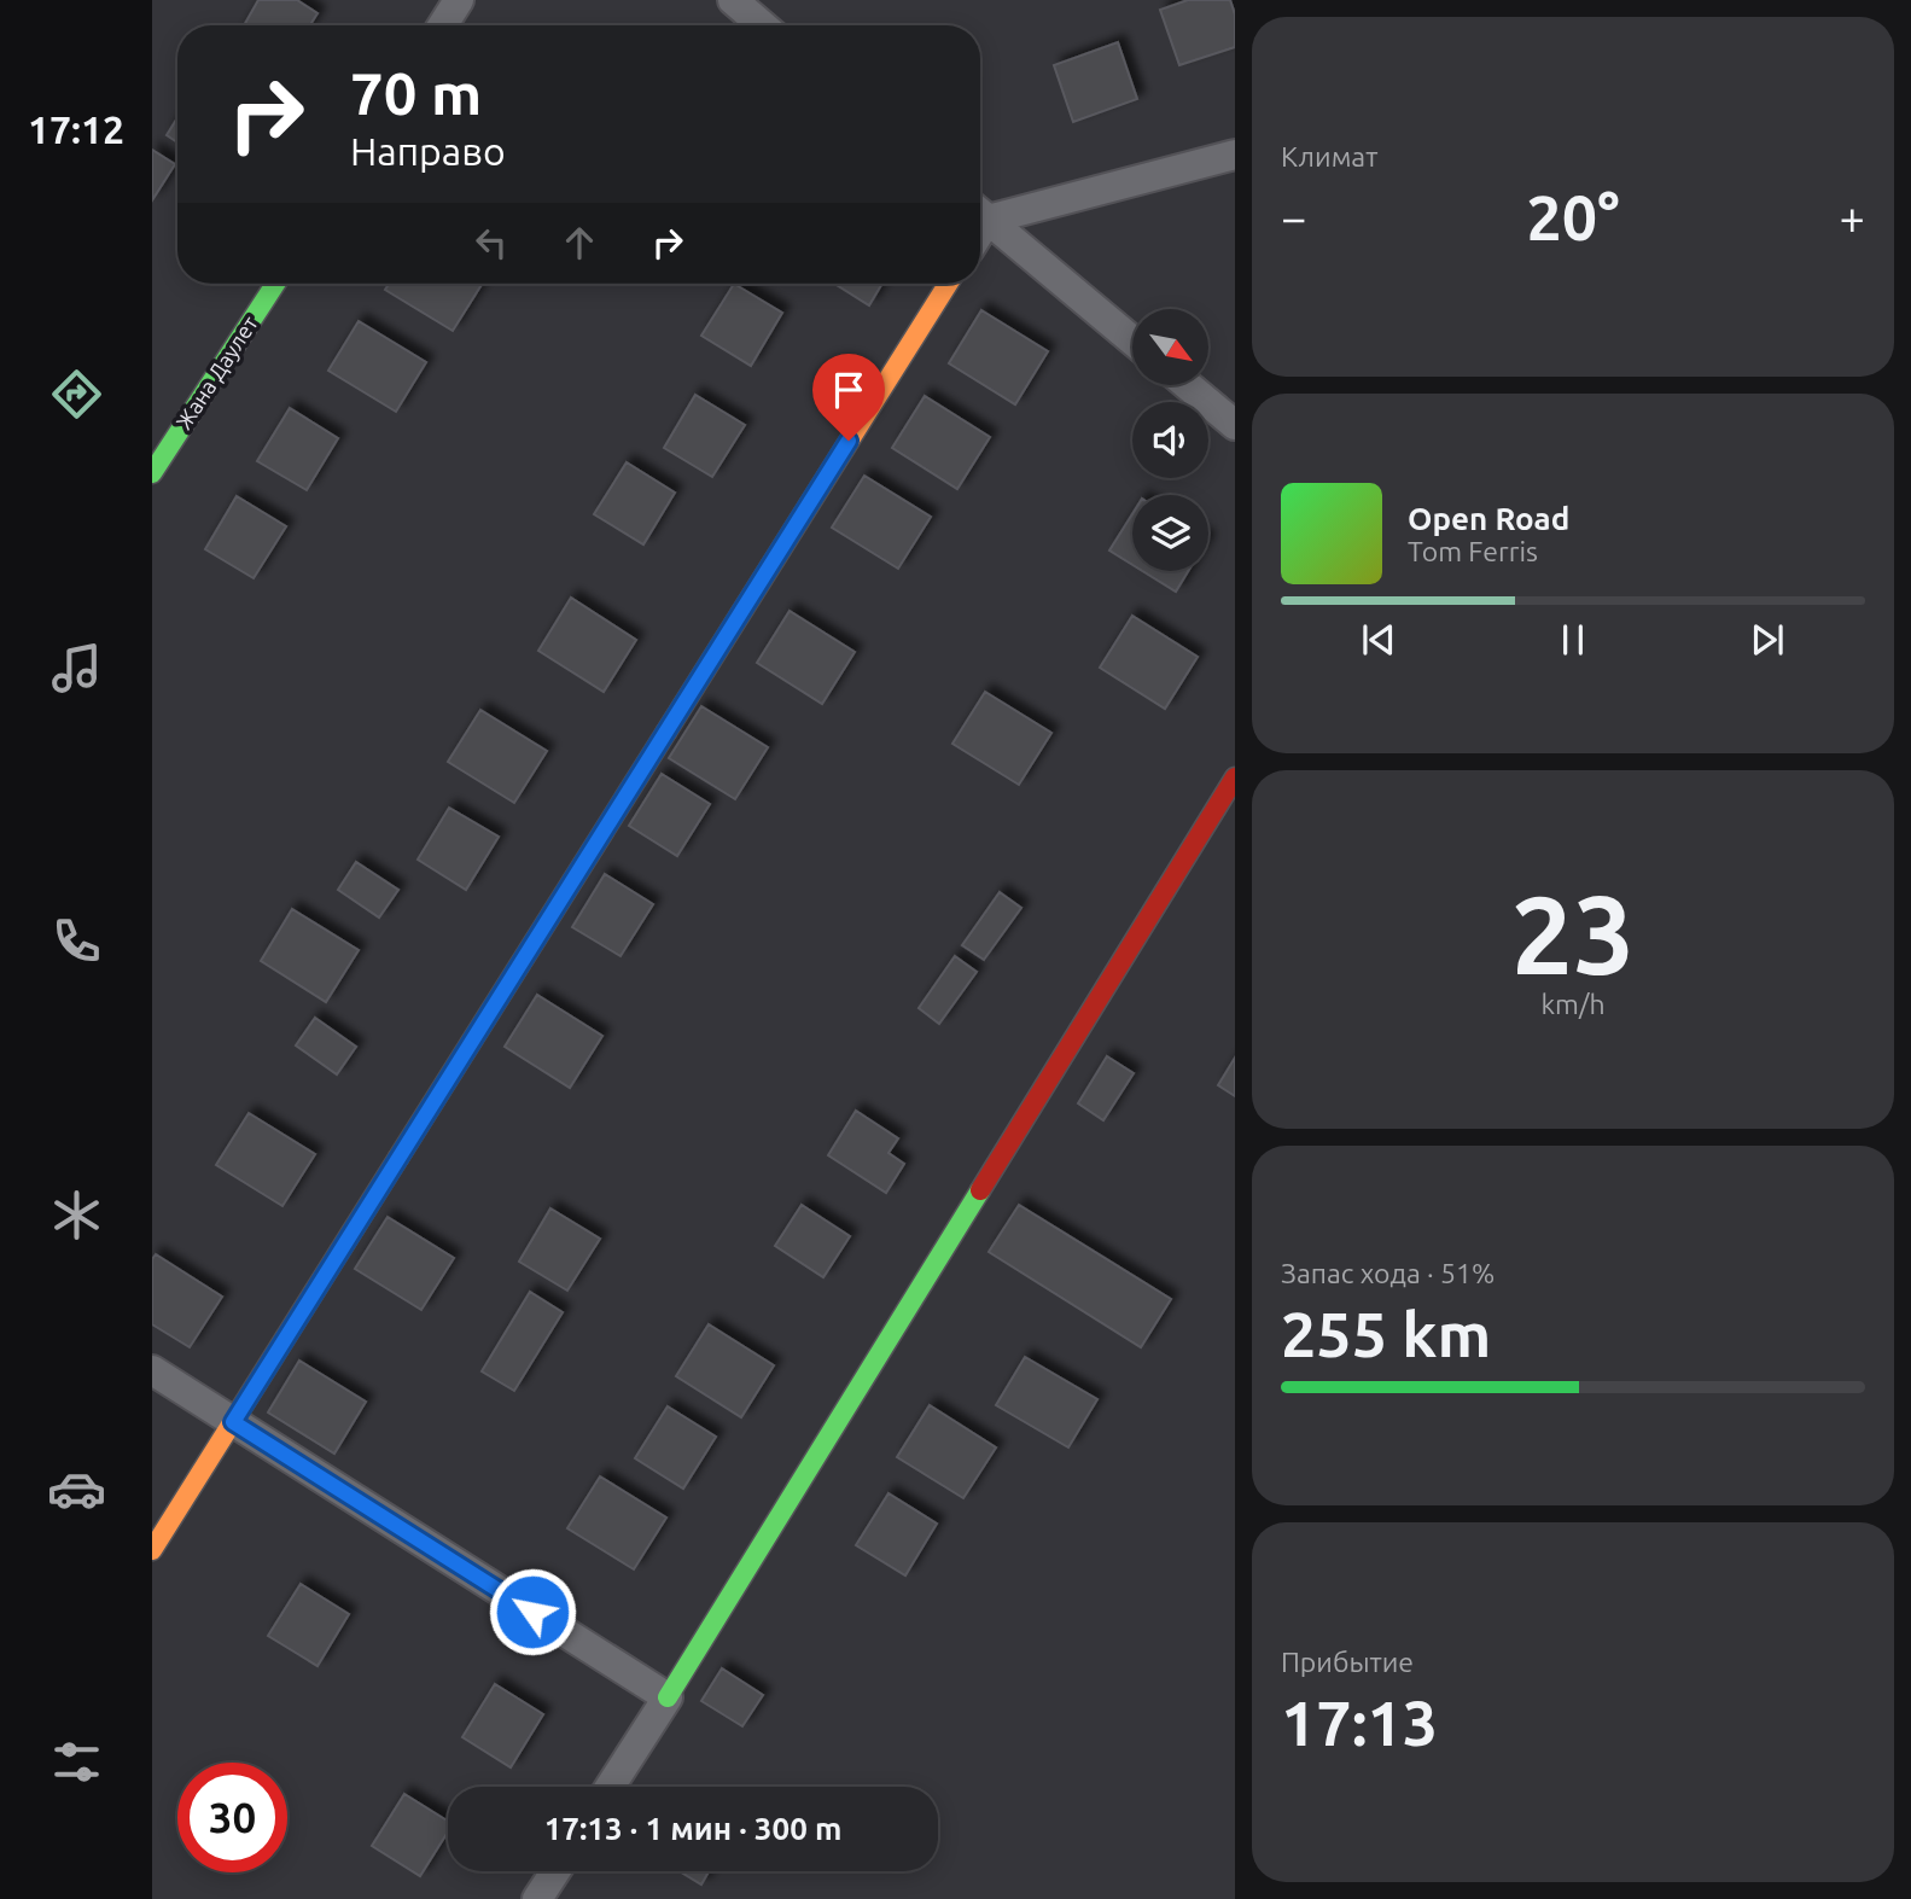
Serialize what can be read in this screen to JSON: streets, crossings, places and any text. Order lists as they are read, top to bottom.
{
  "streets": {
    "street": ["Жана Даулет"]
  },
  "north": "bottom right",
  "page": {
    "tabs": "17:12",
    "tile": [
      "Климат",
      ["23", "km/h"],
      ["Запас хода · 51%", "255 km"],
      ["Прибытие", "17:13"]
    ],
    "turn": ["70 m", "Направо"],
    "heat": ["−", "20°", "+"],
    "song": ["Open Road", "Tom Ferris"],
    "limit": "30",
    "trip": "17:13 · 1 мин · 300 m"
  }
}
